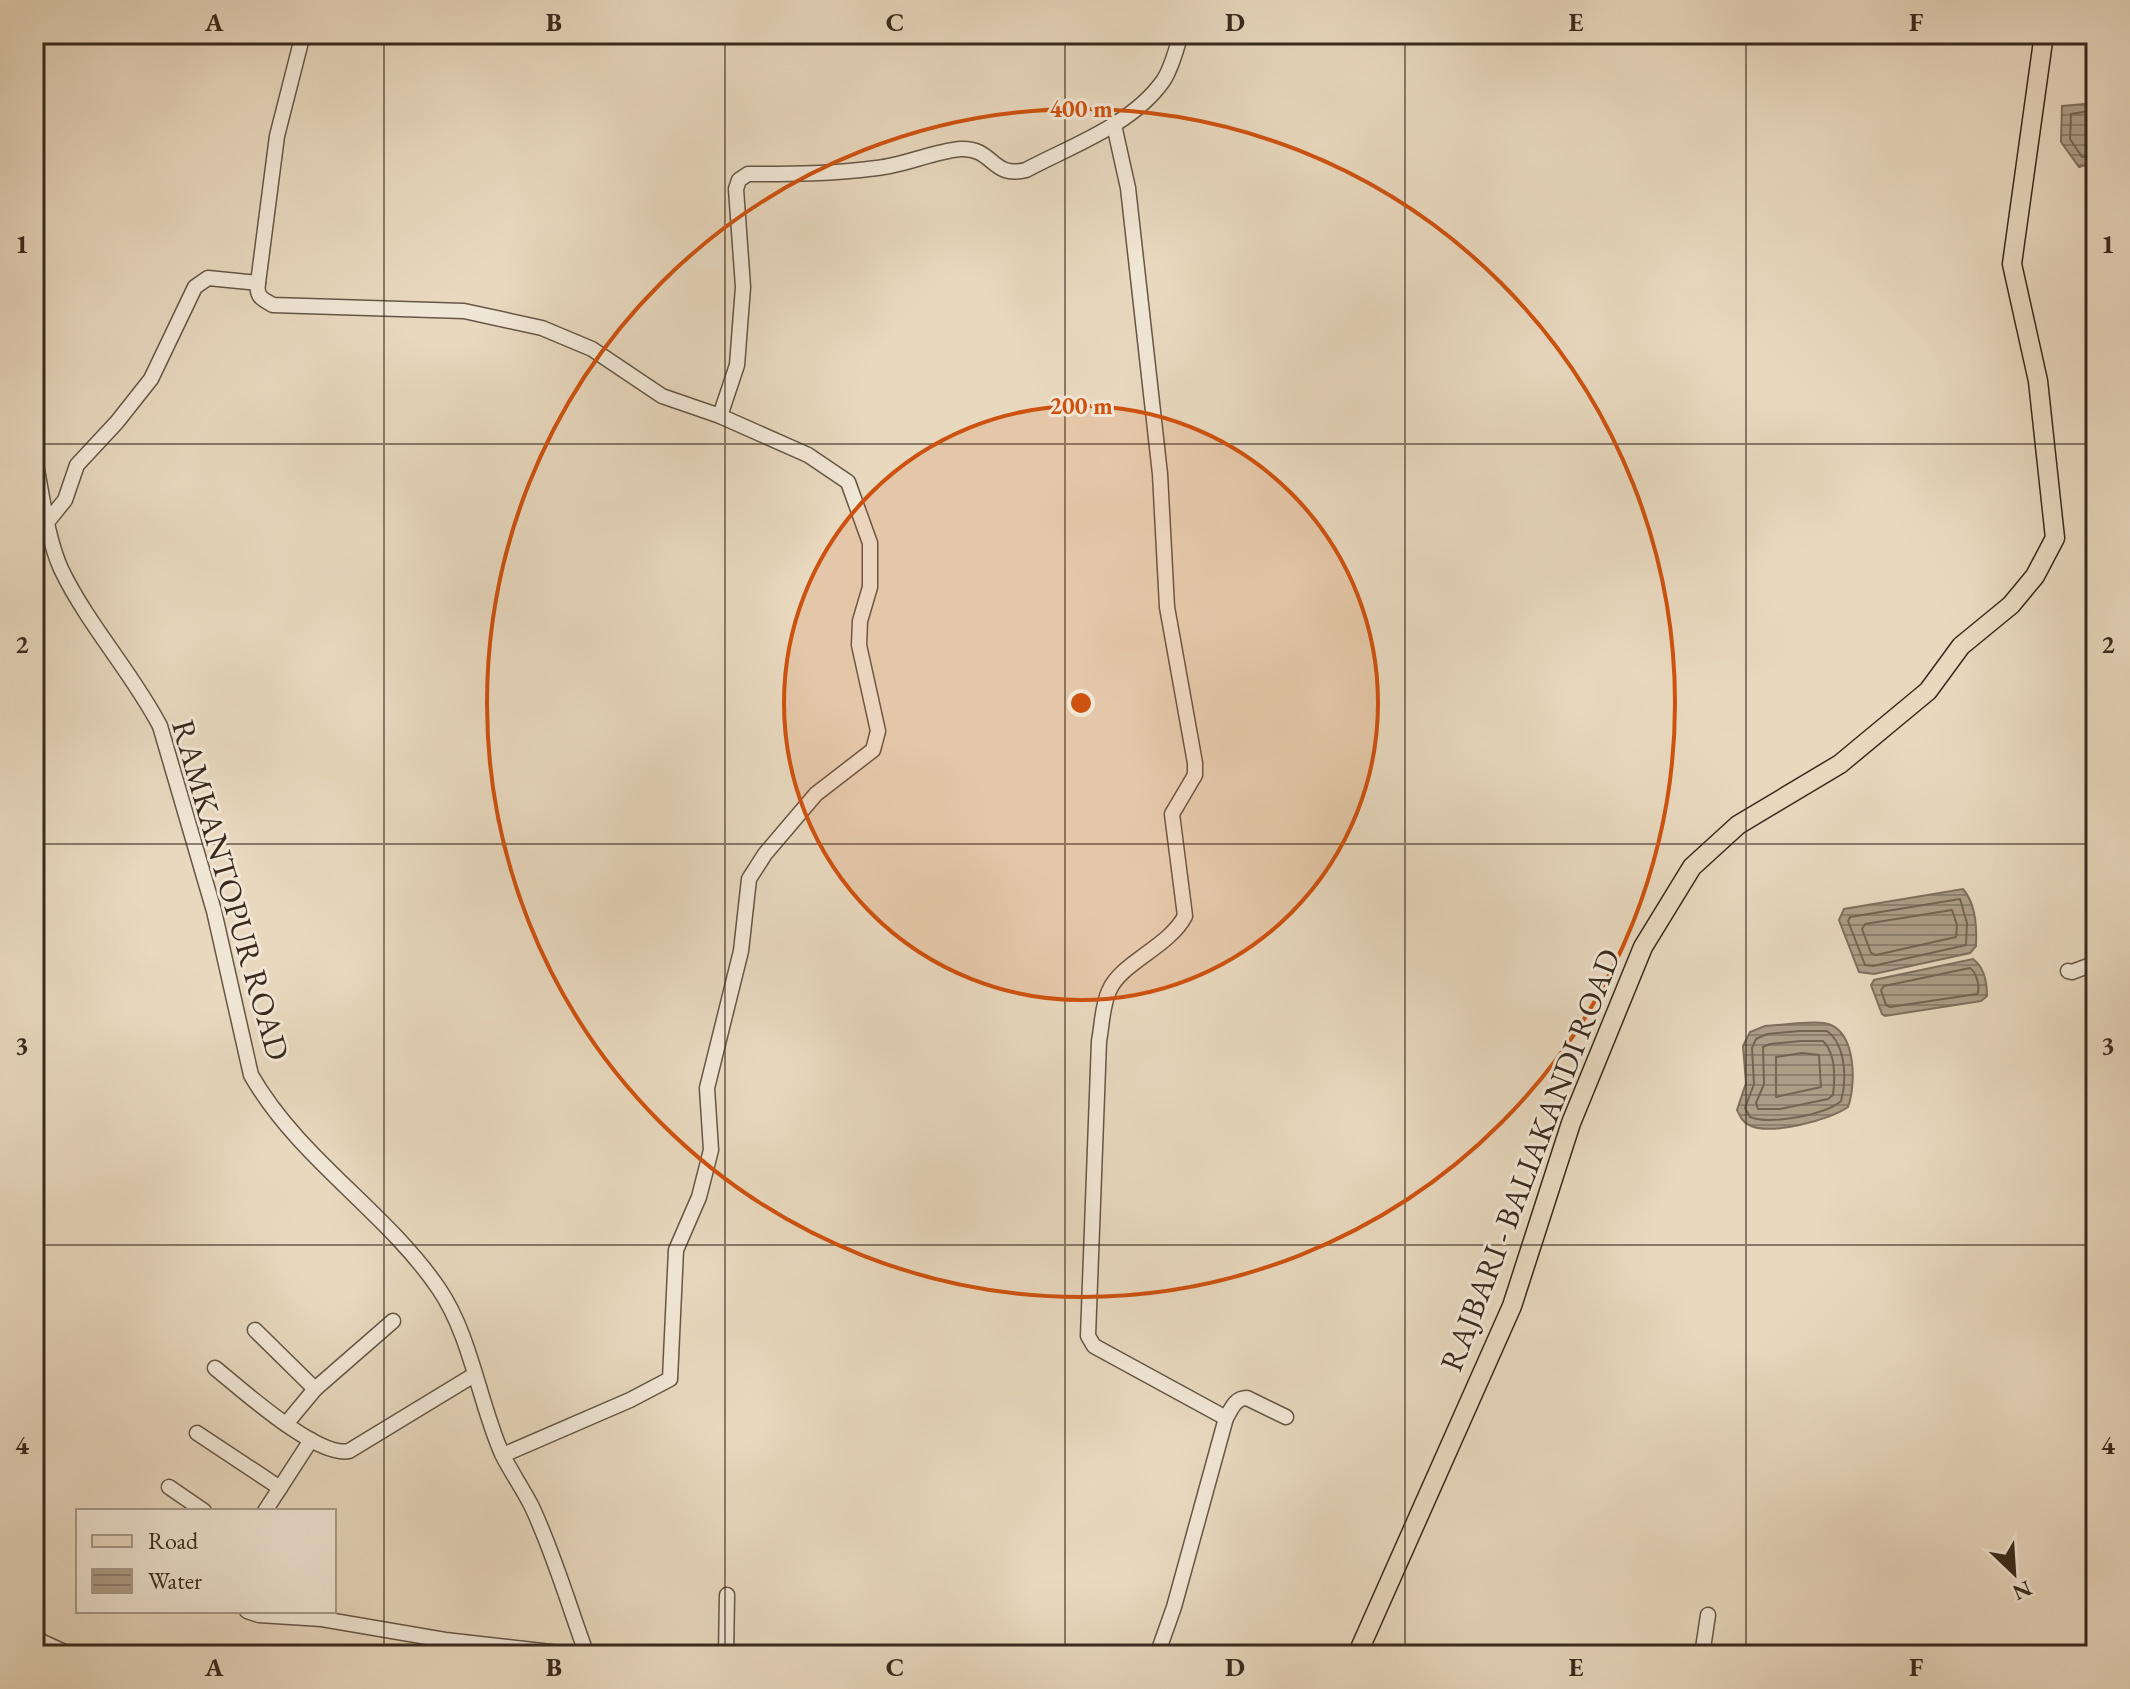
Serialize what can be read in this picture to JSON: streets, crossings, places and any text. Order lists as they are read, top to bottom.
{
  "streets": {
    "main road": ["RAJBARI - BALIAKANDI ROAD"],
    "street": ["RAMKANTOPUR ROAD"]
  },
  "legend": ["Road", "Water"],
  "north": "bottom right",
  "grid": {
    "columns": [
      "A",
      "B",
      "C",
      "D",
      "E",
      "F"
    ],
    "rows": [
      "1",
      "2",
      "3",
      "4"
    ]
  },
  "rings": ["400 m", "200 m"]
}
